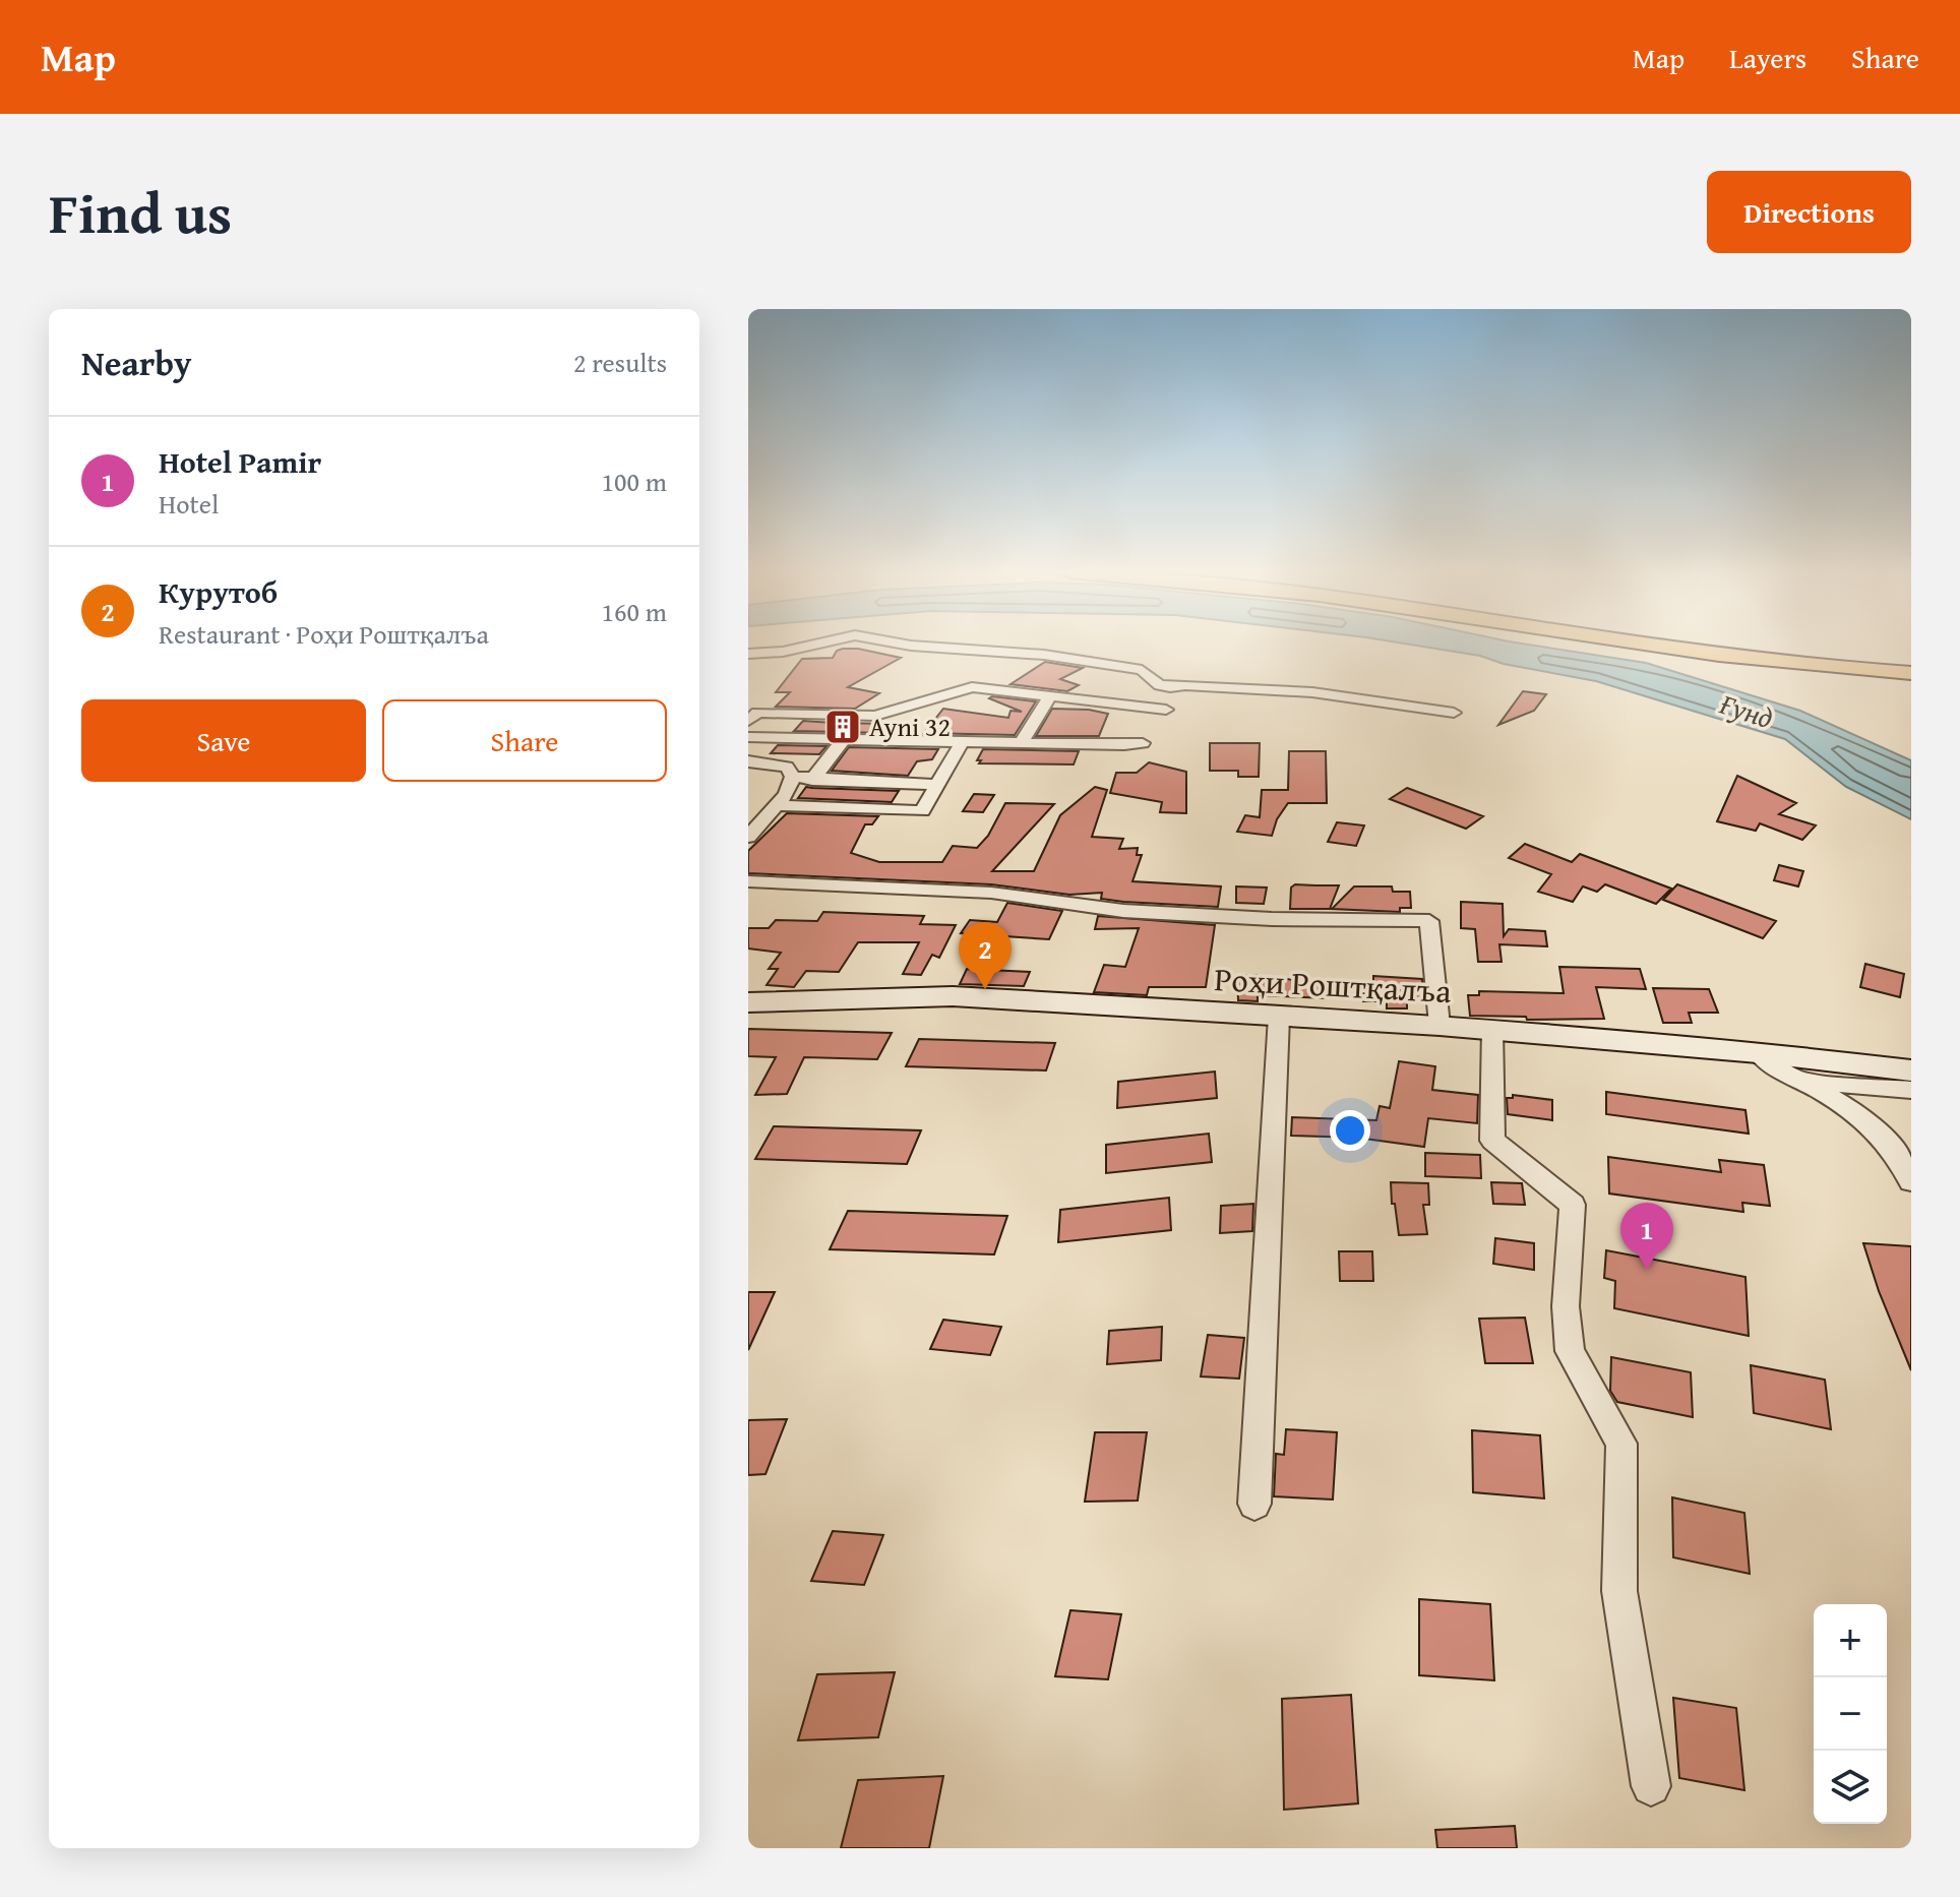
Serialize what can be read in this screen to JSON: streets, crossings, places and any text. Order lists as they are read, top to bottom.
{
  "streets": {
    "main road": ["Роҳи Роштқалъа"]
  },
  "water": ["Ғунд"],
  "places": {
    "building": ["Ayni 32"]
  },
  "page": {
    "header": "Map",
    "nav": ["Map", "Layers", "Share"],
    "title": "Find us",
    "buttons": [
      "Directions",
      ["Save", "Share"]
    ],
    "heading": ["Nearby", "2 results"],
    "list": [
      {
        "mark": "1",
        "name": "Hotel Pamir",
        "note": "Hotel",
        "value": "100 m"
      },
      {
        "mark": "2",
        "name": "Курутоб",
        "note": "Restaurant · Роҳи Роштқалъа",
        "value": "160 m"
      }
    ],
    "pins": ["2", "1"],
    "map_buttons": ["+", "−"]
  }
}
